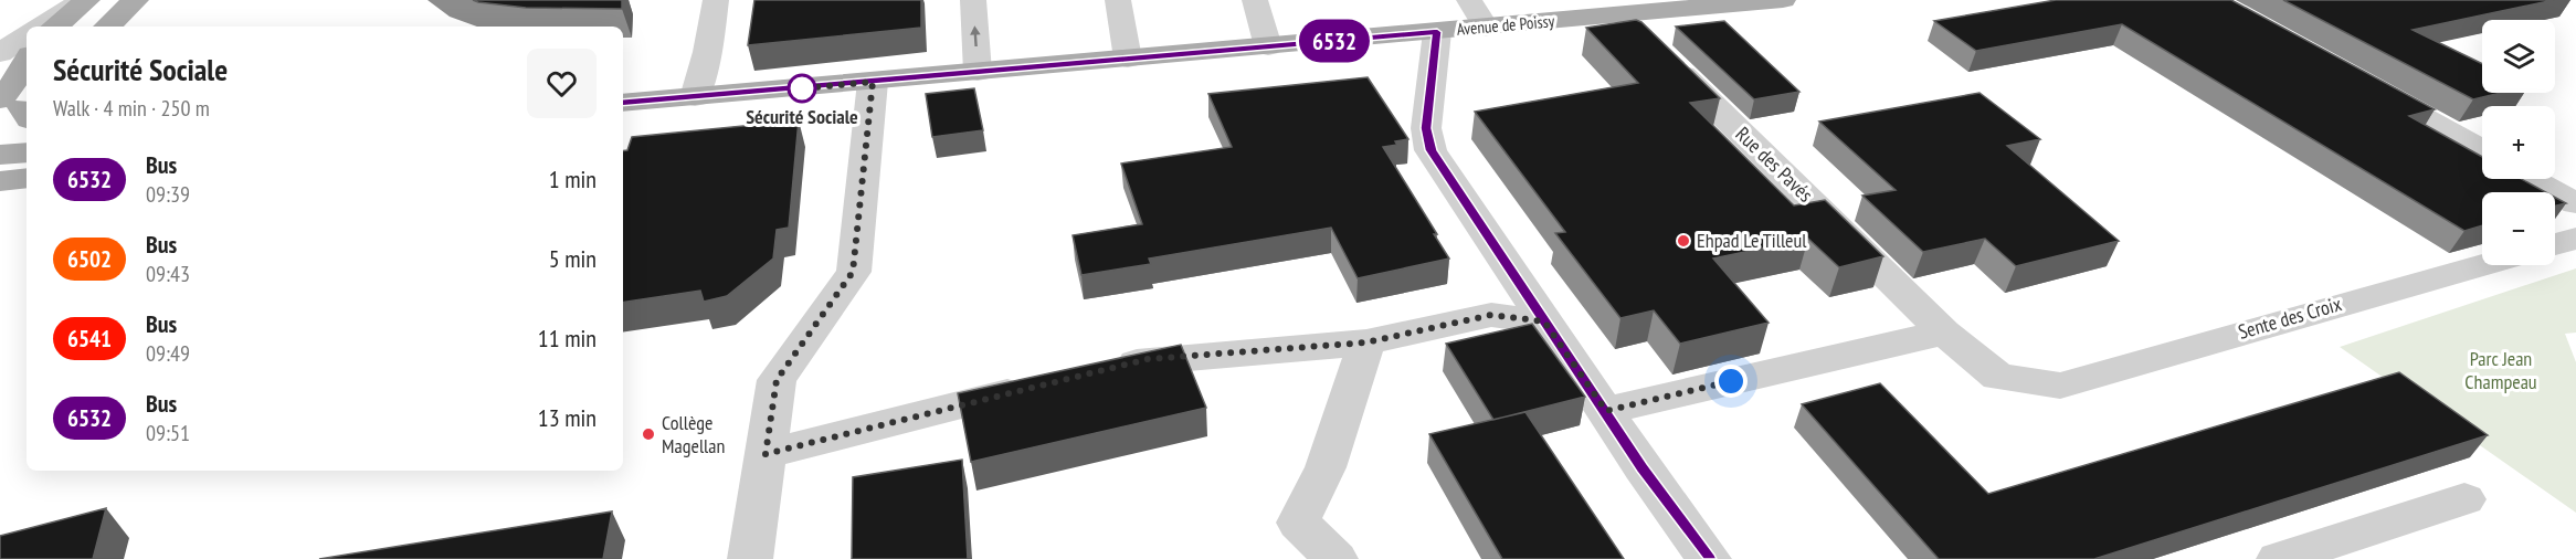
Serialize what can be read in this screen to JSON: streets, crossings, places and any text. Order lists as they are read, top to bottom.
{
  "streets": {
    "main road": ["Avenue de Poissy"],
    "street": ["Rue des Pavés", "Sente des Croix"]
  },
  "crossings": [
    ["Avenue de Poissy", "Rue des Pavés"],
    ["Rue des Pavés", "Sente des Croix"]
  ],
  "parks": ["Parc Jean Champeau"],
  "places": ["Sécurité Sociale", "Ehpad Le Tilleul", "Collège Magellan"],
  "lines": ["bus line 6532"],
  "page": {
    "on_map": "6532",
    "map_buttons": ["+", "−"],
    "heading": ["Sécurité Sociale", "Walk · 4 min · 250 m"],
    "list": [
      {
        "mark": "6532",
        "name": "Bus",
        "note": "09:39",
        "value": "1 min"
      },
      {
        "mark": "6502",
        "name": "Bus",
        "note": "09:43",
        "value": "5 min"
      },
      {
        "mark": "6541",
        "name": "Bus",
        "note": "09:49",
        "value": "11 min"
      },
      {
        "mark": "6532",
        "name": "Bus",
        "note": "09:51",
        "value": "13 min"
      }
    ]
  }
}
